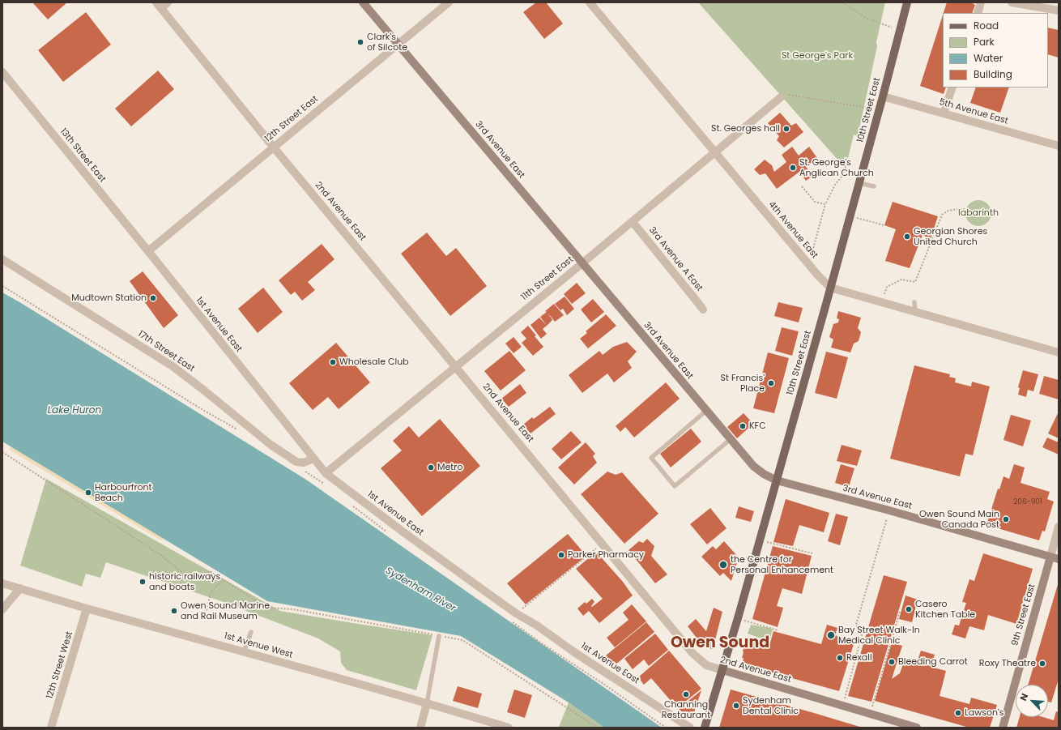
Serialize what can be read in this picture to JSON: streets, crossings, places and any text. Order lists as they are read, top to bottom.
{
  "streets": {
    "main road": [
      "10th Street East",
      "3rd Avenue East",
      "2nd Avenue East",
      "9th Street East"
    ],
    "street": [
      "5th Avenue East",
      "12th Street East",
      "13th Street East",
      "4th Avenue East",
      "3rd Avenue A East",
      "11th Street East",
      "1st Avenue East",
      "17th Street East",
      "1st Avenue West",
      "12th Street West"
    ]
  },
  "crossings": [
    ["10th Street East", "5th Avenue East"],
    ["10th Street East", "3rd Avenue East"],
    ["10th Street East", "2nd Avenue East"],
    ["10th Street East", "4th Avenue East"],
    ["12th Street East", "3rd Avenue East"],
    ["12th Street East", "13th Street East"],
    ["12th Street East", "2nd Avenue East"],
    ["12th Street East", "1st Avenue East"],
    ["3rd Avenue East", "11th Street East"],
    ["3rd Avenue East", "9th Street East"],
    ["13th Street East", "1st Avenue East"],
    ["2nd Avenue East", "11th Street East"],
    ["4th Avenue East", "11th Street East"],
    ["3rd Avenue A East", "11th Street East"],
    ["11th Street East", "1st Avenue East"],
    ["1st Avenue East", "17th Street East"],
    ["1st Avenue West", "12th Street West"]
  ],
  "districts": ["Owen Sound"],
  "water": ["Lake Huron", "Sydenham River"],
  "parks": ["St George's Park", "labarinth"],
  "places": [
    "Clark's of Silcote",
    "St. Georges hall",
    "St. George's Anglican Church",
    "Georgian Shores United Church",
    "Mudtown Station",
    "Wholesale Club",
    "St Francis' Place",
    "KFC",
    "Metro",
    "Harbourfront Beach",
    "Owen Sound Main Canada Post",
    "Parker Pharmacy",
    "the Centre for Personal Enhancement",
    "historic railways and boats",
    "Casero Kitchen Table",
    "Owen Sound Marine and Rail Museum",
    "Bay Street Walk-In Medical Clinic",
    "Rexall",
    "Bleeding Carrot",
    "Roxy Theatre",
    "Channing Restaurant",
    "Sydenham Dental Clinic",
    "Lawson's"
  ],
  "house_numbers": ["206-901"],
  "legend": [
    "Road",
    "Park",
    "Water",
    "Building"
  ],
  "north": "top left"
}
